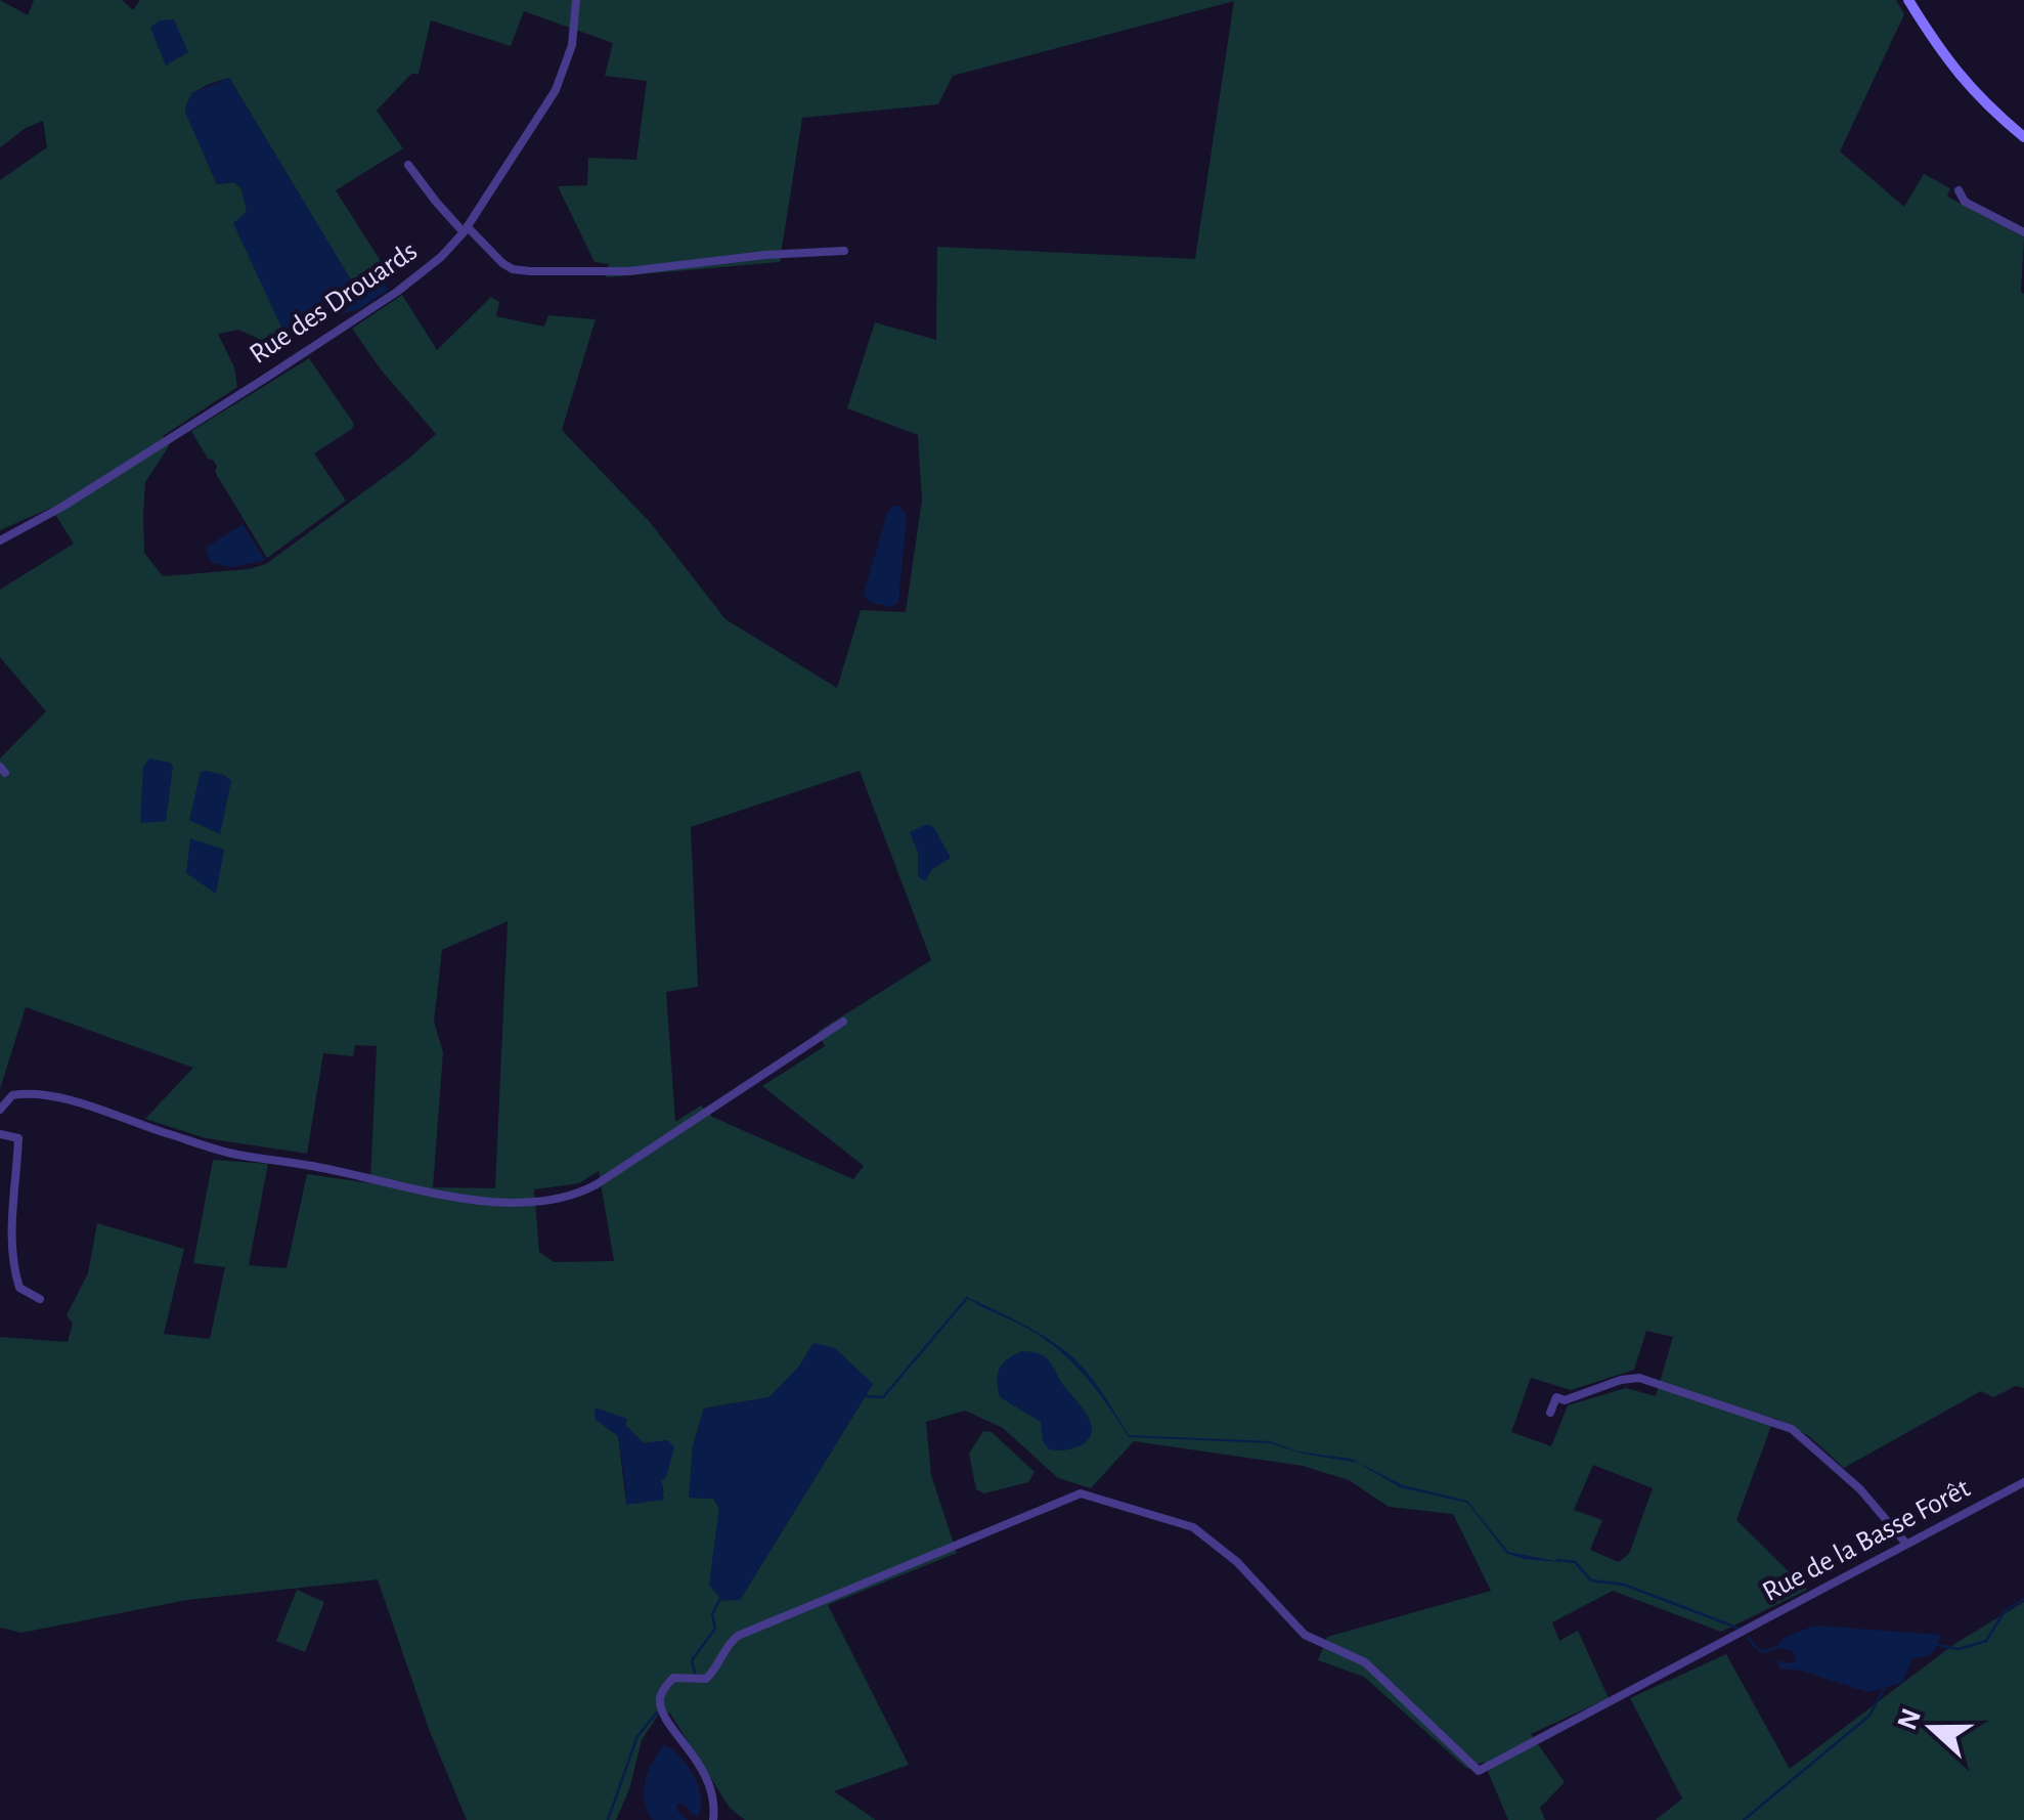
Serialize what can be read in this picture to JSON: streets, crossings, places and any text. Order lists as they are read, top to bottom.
{
  "streets": {
    "street": ["Rue des Drouards", "Rue de la Basse Forêt"]
  },
  "north": "left"
}
